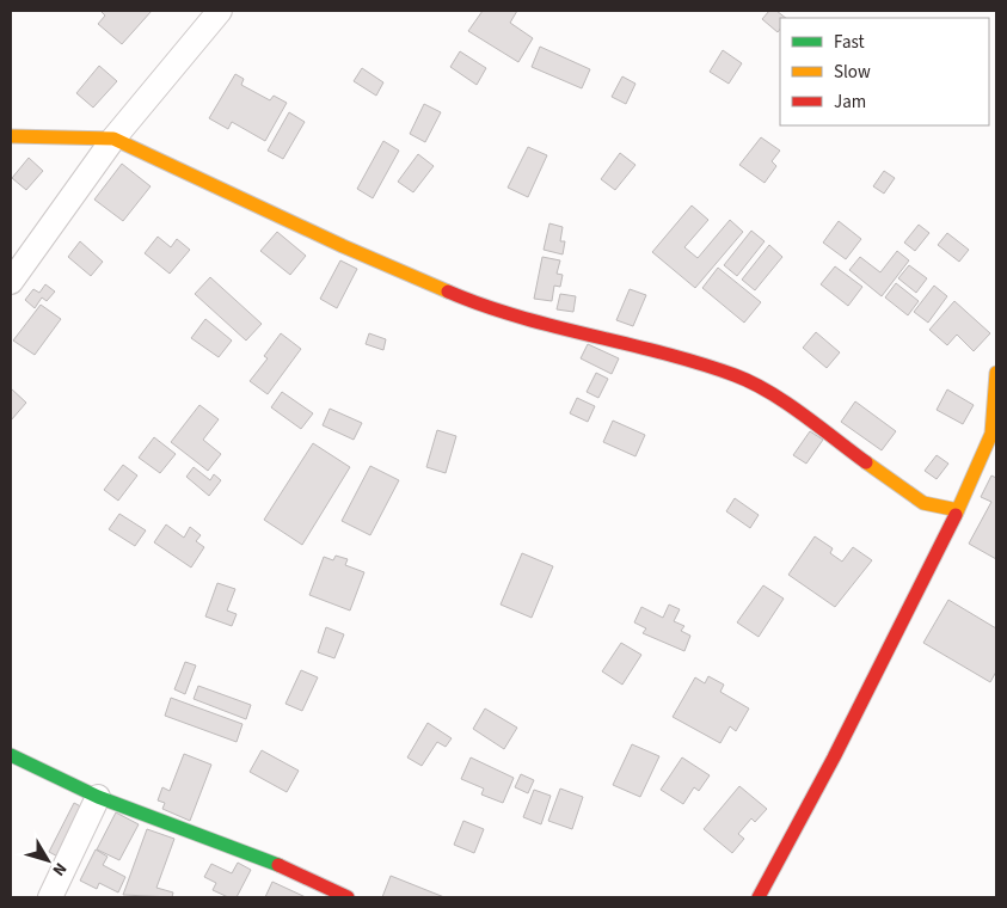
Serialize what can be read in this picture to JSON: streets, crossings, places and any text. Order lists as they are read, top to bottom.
{
  "legend": ["Fast", "Slow", "Jam"],
  "north": "bottom right"
}
